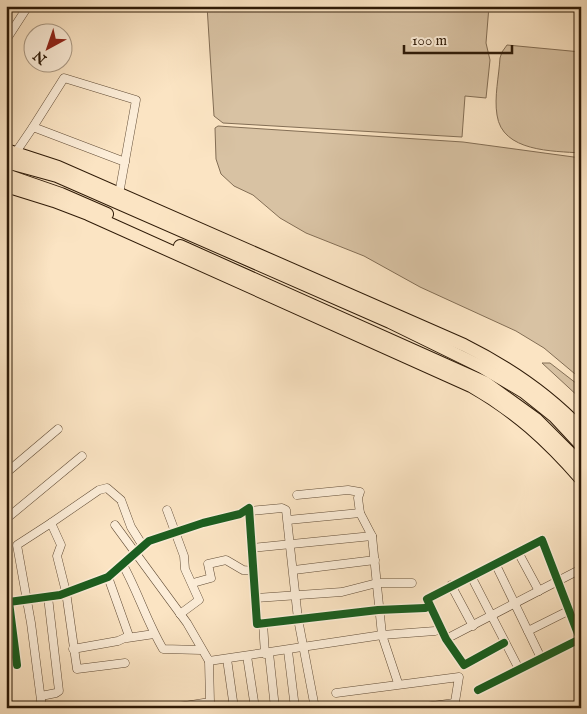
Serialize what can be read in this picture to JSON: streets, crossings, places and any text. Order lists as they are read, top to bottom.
{
  "scale_bar": "100 m",
  "north": "bottom left"
}
